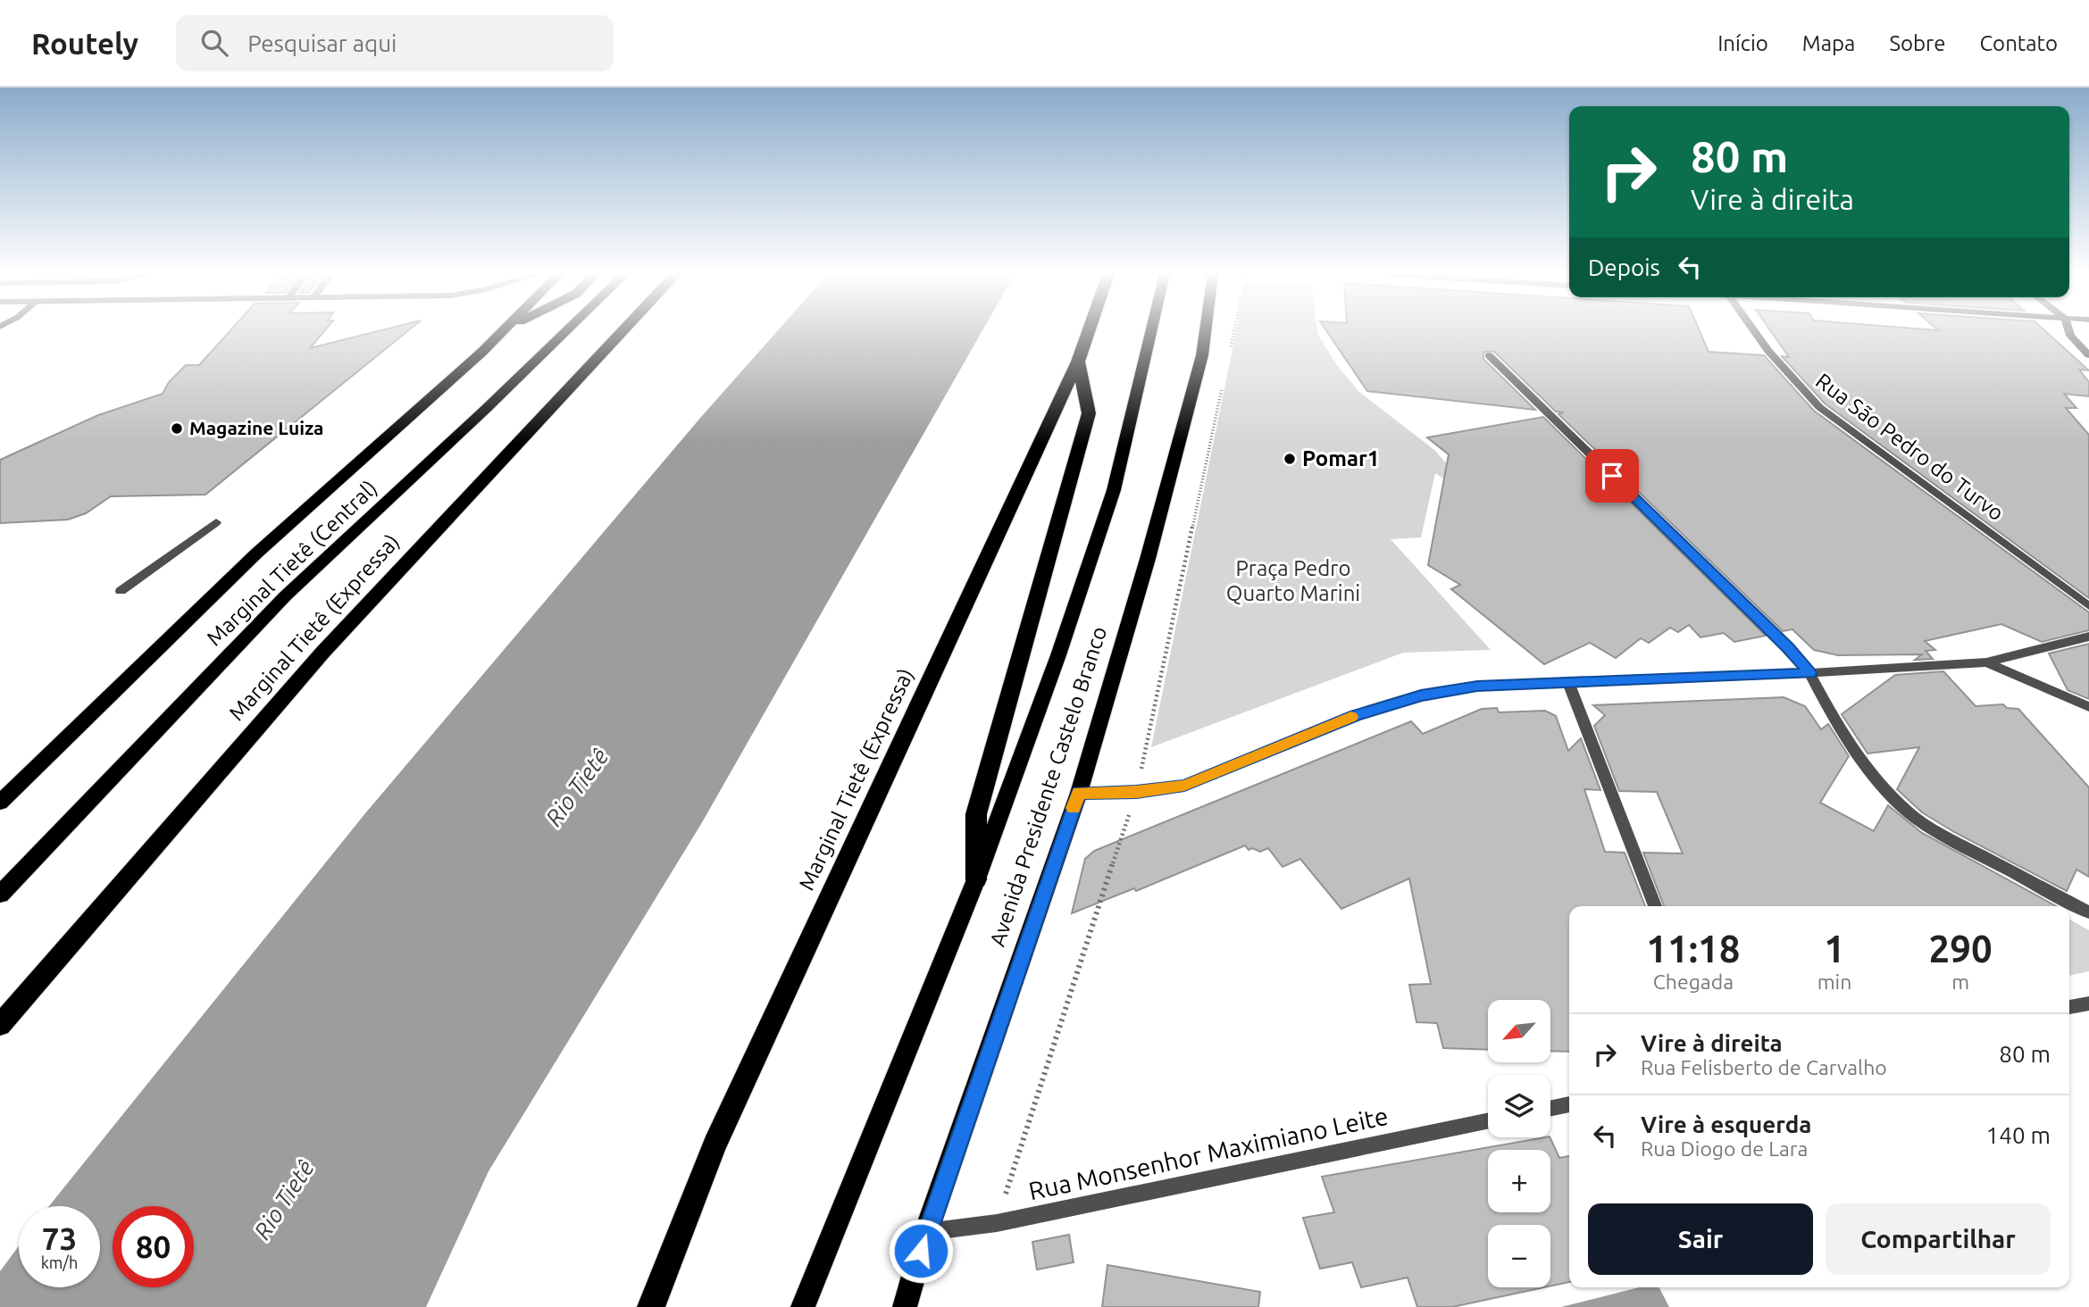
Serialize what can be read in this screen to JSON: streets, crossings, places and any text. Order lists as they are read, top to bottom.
{
  "streets": {
    "highway": ["Marginal Tietê (Central)", "Marginal Tietê (Expressa)", "Avenida Presidente Castelo Branco"],
    "street": ["Rua São Pedro do Turvo", "Rua Monsenhor Maximiano Leite"]
  },
  "crossings": [
    ["Avenida Presidente Castelo Branco", "Rua Monsenhor Maximiano Leite"]
  ],
  "water": ["Rio Tietê"],
  "parks": ["Praça Pedro Quarto Marini"],
  "places": ["Magazine Luiza", "Pomar1"],
  "north": "bottom left",
  "page": {
    "header": "Routely",
    "search": "Pesquisar aqui",
    "nav": [
      "Início",
      "Mapa",
      "Sobre",
      "Contato"
    ],
    "turn": ["80 m", "Vire à direita"],
    "then": "Depois",
    "eta": [
      "11:18",
      "Chegada",
      "1",
      "min",
      "290",
      "m"
    ],
    "map_buttons": ["+", "−"],
    "list": [
      {
        "name": "Vire à direita",
        "note": "Rua Felisberto de Carvalho",
        "value": "80 m"
      },
      {
        "name": "Vire à esquerda",
        "note": "Rua Diogo de Lara",
        "value": "140 m"
      }
    ],
    "buttons": ["Sair", "Compartilhar"],
    "speed": "73 km/h",
    "limit": "80"
  }
}
